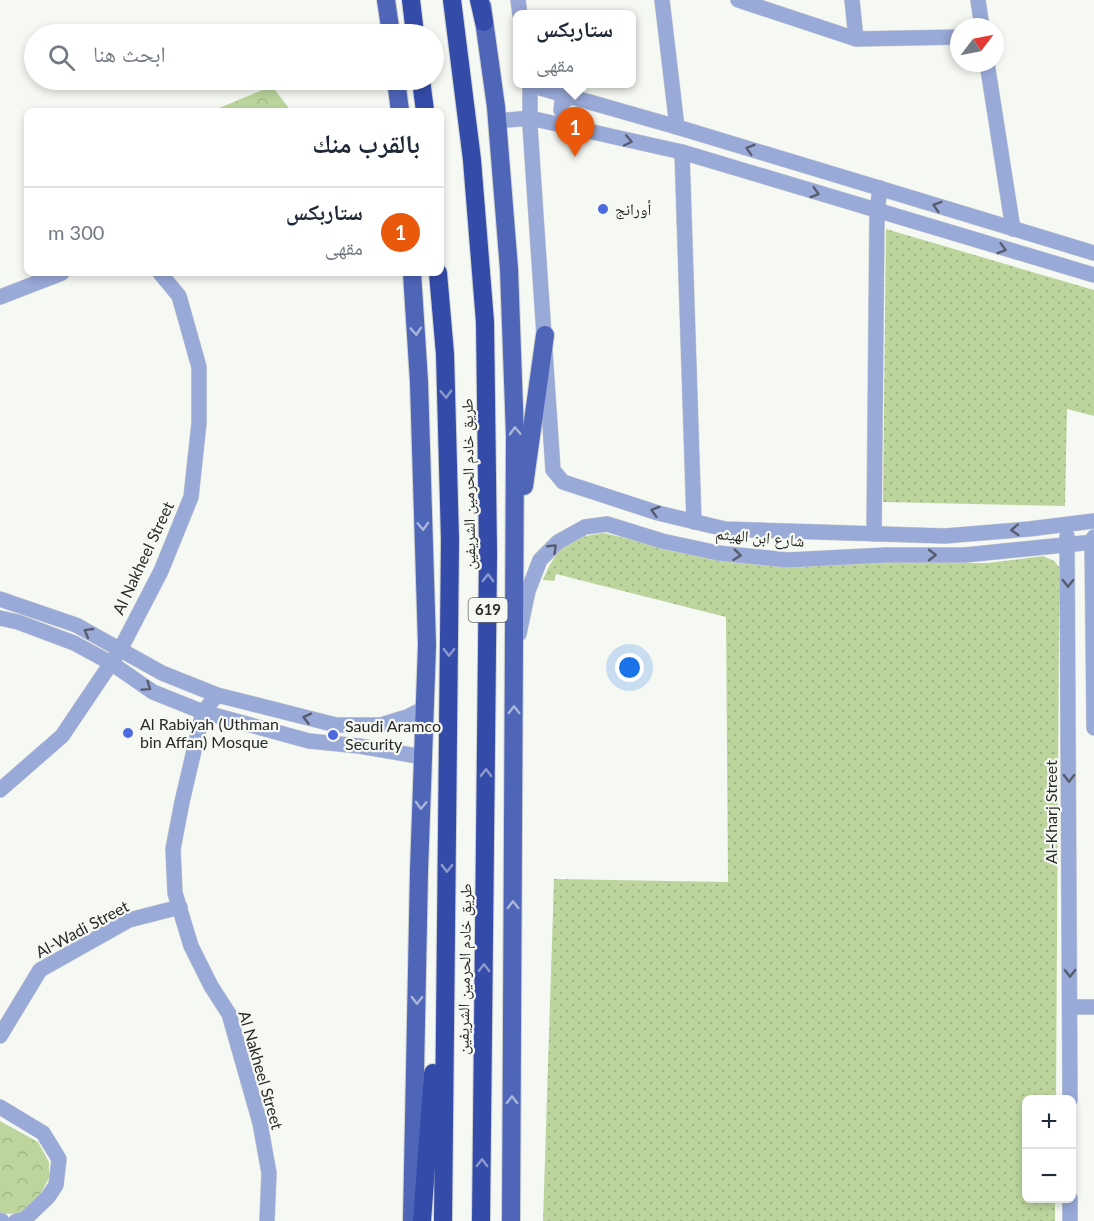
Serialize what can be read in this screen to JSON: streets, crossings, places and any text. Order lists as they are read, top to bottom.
{
  "streets": {
    "highway": ["طريق خادم الحرمين الشريفين", "619"],
    "street": [
      "شارع ابن الهيثم",
      "Al Nakheel Street",
      "Al-Kharj Street",
      "Al-Wadi Street"
    ]
  },
  "crossings": [
    ["شارع ابن الهيثم", "Al-Kharj Street"],
    ["Al Nakheel Street", "Al-Wadi Street"]
  ],
  "places": ["أورانج", "Al Rabiyah (Uthman bin Affan) Mosque", "Saudi Aramco Security"],
  "north": "top right",
  "page": {
    "popup": ["ستاربكس", "مقهى"],
    "search": "ابحث هنا",
    "pins": "1",
    "heading": "بالقرب منك",
    "list": [
      {
        "mark": "1",
        "name": "ستاربكس",
        "note": "مقهى",
        "value": "300 m"
      }
    ],
    "map_buttons": ["+", "−"]
  }
}
